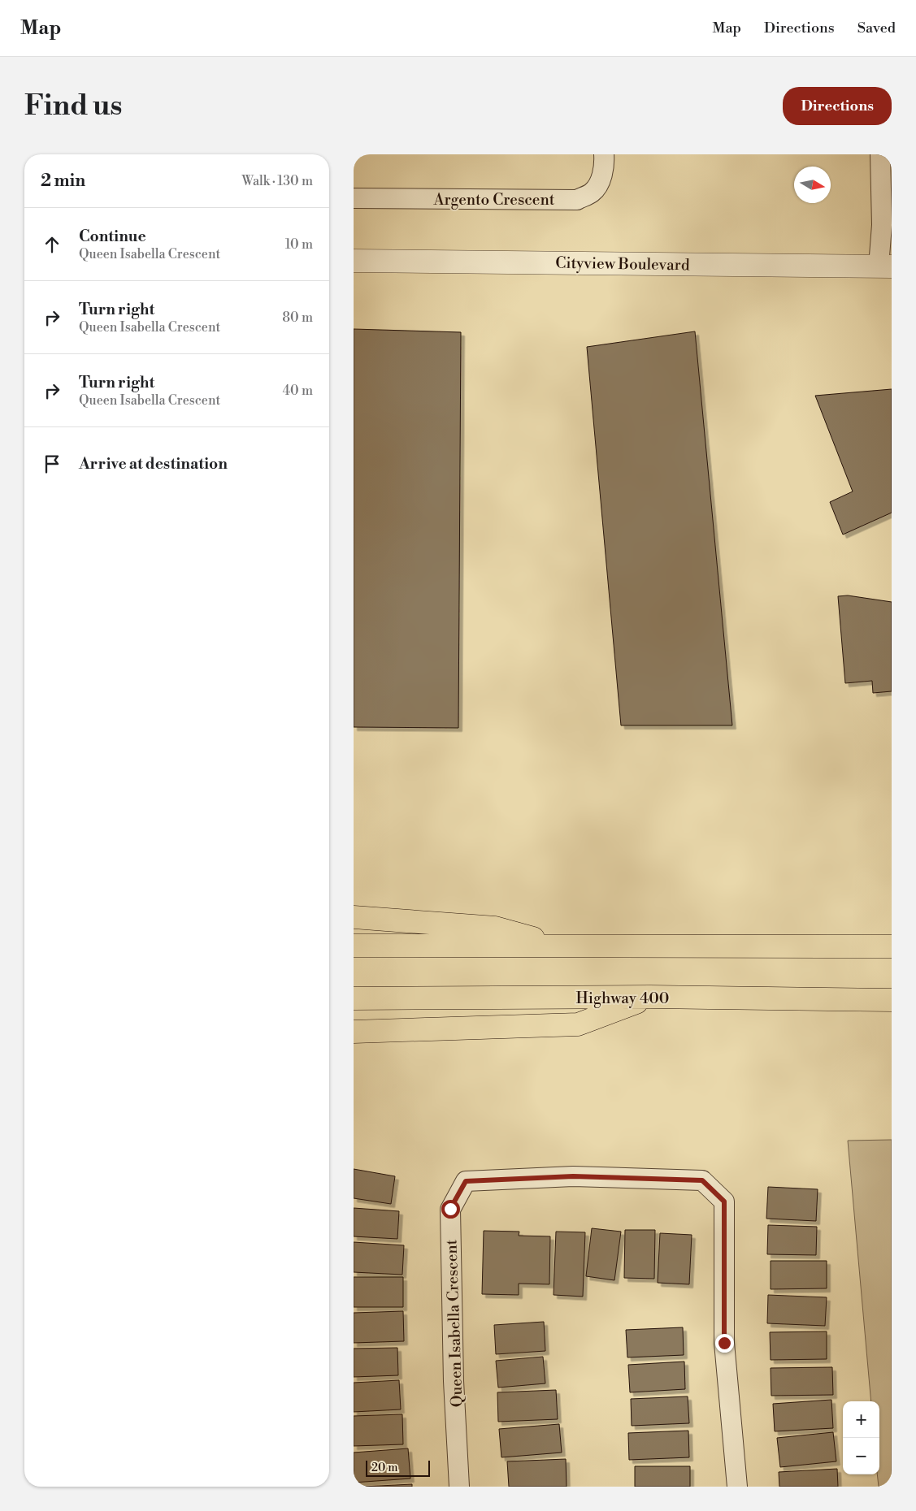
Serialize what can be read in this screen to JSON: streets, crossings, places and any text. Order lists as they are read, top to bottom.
{
  "streets": {
    "highway": ["Highway 400"],
    "street": ["Argento Crescent", "Cityview Boulevard", "Queen Isabella Crescent"]
  },
  "scale_bar": "20 m",
  "north": "right",
  "page": {
    "header": "Map",
    "nav": ["Map", "Directions", "Saved"],
    "buttons": "Directions",
    "title": "Find us",
    "heading": ["2 min", "Walk · 130 m"],
    "list": [
      ["Continue", "Queen Isabella Crescent", "10 m"],
      ["Turn right", "Queen Isabella Crescent", "80 m"],
      ["Turn right", "Queen Isabella Crescent", "40 m"],
      "Arrive at destination"
    ],
    "map_buttons": ["+", "−"],
    "scale": "20 m"
  }
}
